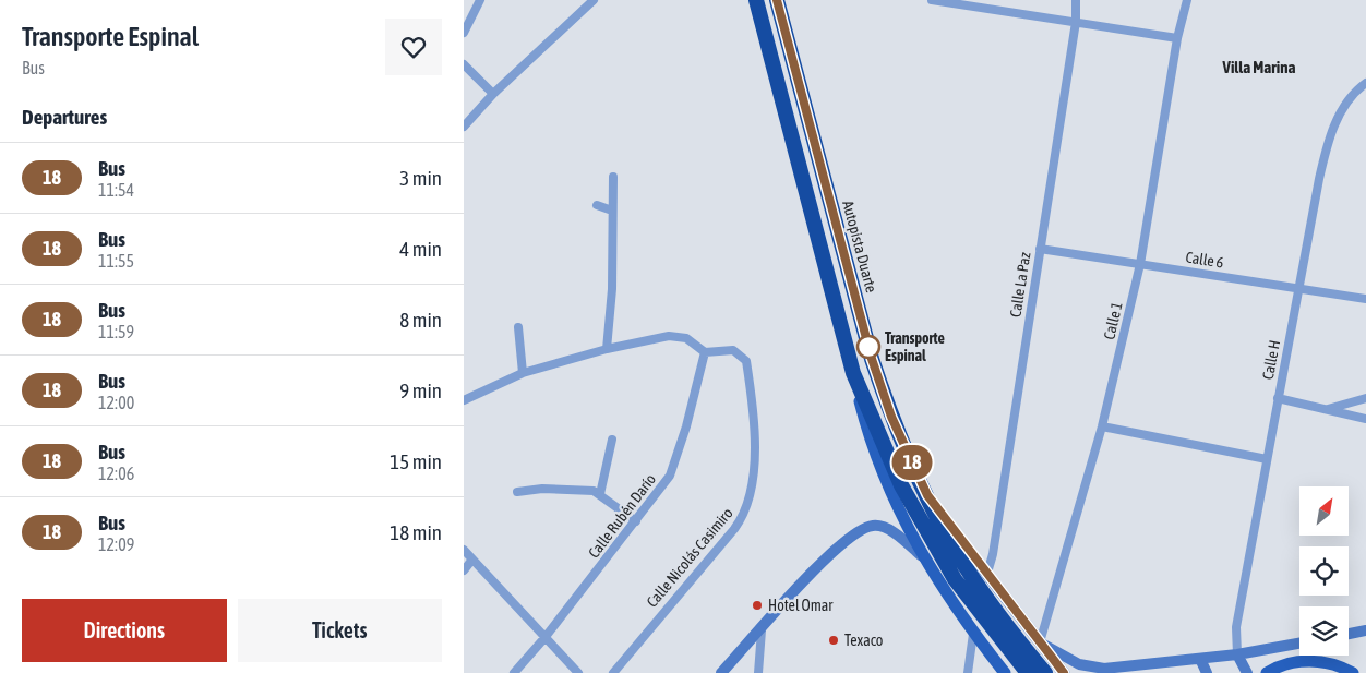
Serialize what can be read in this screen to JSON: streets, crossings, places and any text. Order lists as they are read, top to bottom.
{
  "streets": {
    "highway": ["Autopista Duarte"],
    "street": [
      "Calle 6",
      "Calle La Paz",
      "Calle 1",
      "Calle H",
      "Calle Rubén Darío",
      "Calle Nicolás Casimiro"
    ]
  },
  "crossings": [
    ["Autopista Duarte", "Calle La Paz"],
    ["Autopista Duarte", "Calle 1"],
    ["Calle 6", "Calle La Paz"],
    ["Calle 6", "Calle 1"],
    ["Calle 6", "Calle H"],
    ["Calle Rubén Darío", "Calle Nicolás Casimiro"]
  ],
  "districts": ["Villa Marina"],
  "places": ["Transporte Espinal", "Hotel Omar", "Texaco"],
  "lines": ["bus line 18"],
  "north": "top right",
  "page": {
    "heading": [
      ["Transporte Espinal", "Bus"],
      "Departures"
    ],
    "on_map": "18",
    "list": [
      {
        "mark": "18",
        "name": "Bus",
        "note": "11:54",
        "value": "3 min"
      },
      {
        "mark": "18",
        "name": "Bus",
        "note": "11:55",
        "value": "4 min"
      },
      {
        "mark": "18",
        "name": "Bus",
        "note": "11:59",
        "value": "8 min"
      },
      {
        "mark": "18",
        "name": "Bus",
        "note": "12:00",
        "value": "9 min"
      },
      {
        "mark": "18",
        "name": "Bus",
        "note": "12:06",
        "value": "15 min"
      },
      {
        "mark": "18",
        "name": "Bus",
        "note": "12:09",
        "value": "18 min"
      }
    ],
    "buttons": ["Directions", "Tickets"]
  }
}
